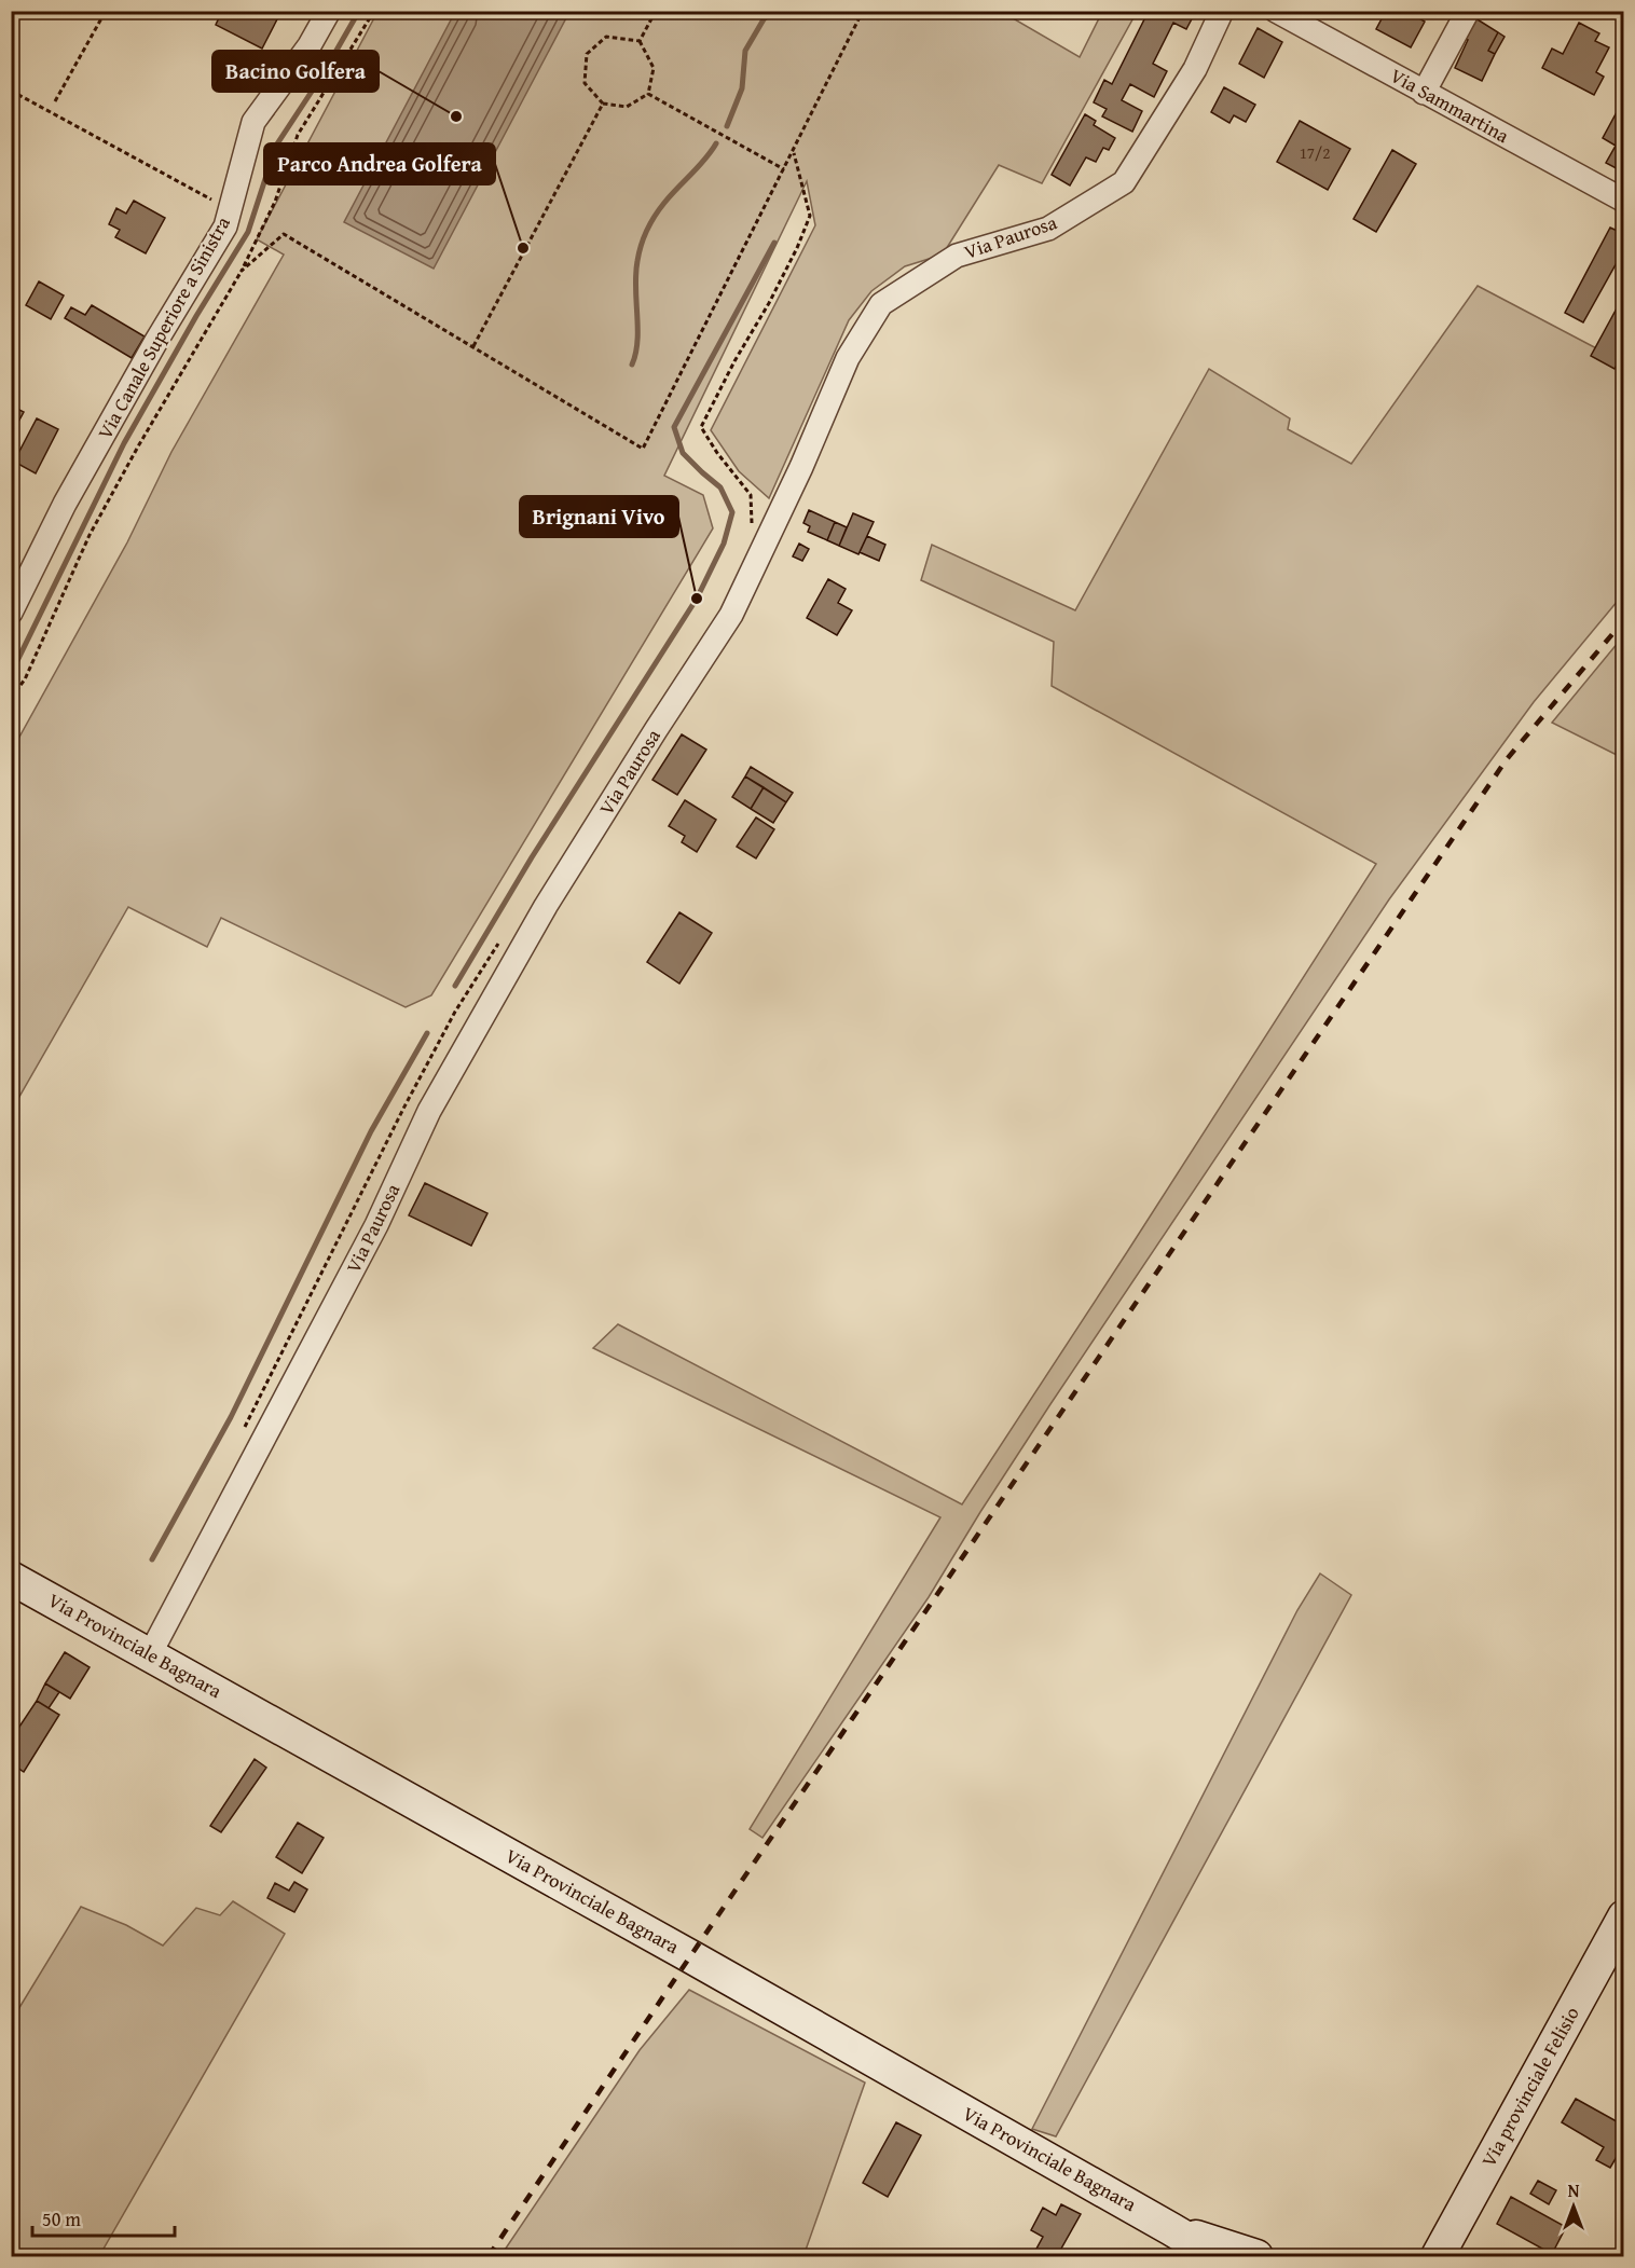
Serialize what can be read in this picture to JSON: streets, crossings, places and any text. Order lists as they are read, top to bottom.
{
  "streets": {
    "main road": ["Via Provinciale Bagnara", "Via provinciale Felisio"],
    "street": ["Via Sammartina", "Via Paurosa", "Via Canale Superiore a Sinistra"]
  },
  "crossings": [
    ["Via Paurosa", "Via Provinciale Bagnara"]
  ],
  "places": ["Bacino Golfera", "Parco Andrea Golfera", "Brignani Vivo"],
  "house_numbers": ["17/2"],
  "scale_bar": "50 m",
  "north": "top"
}
